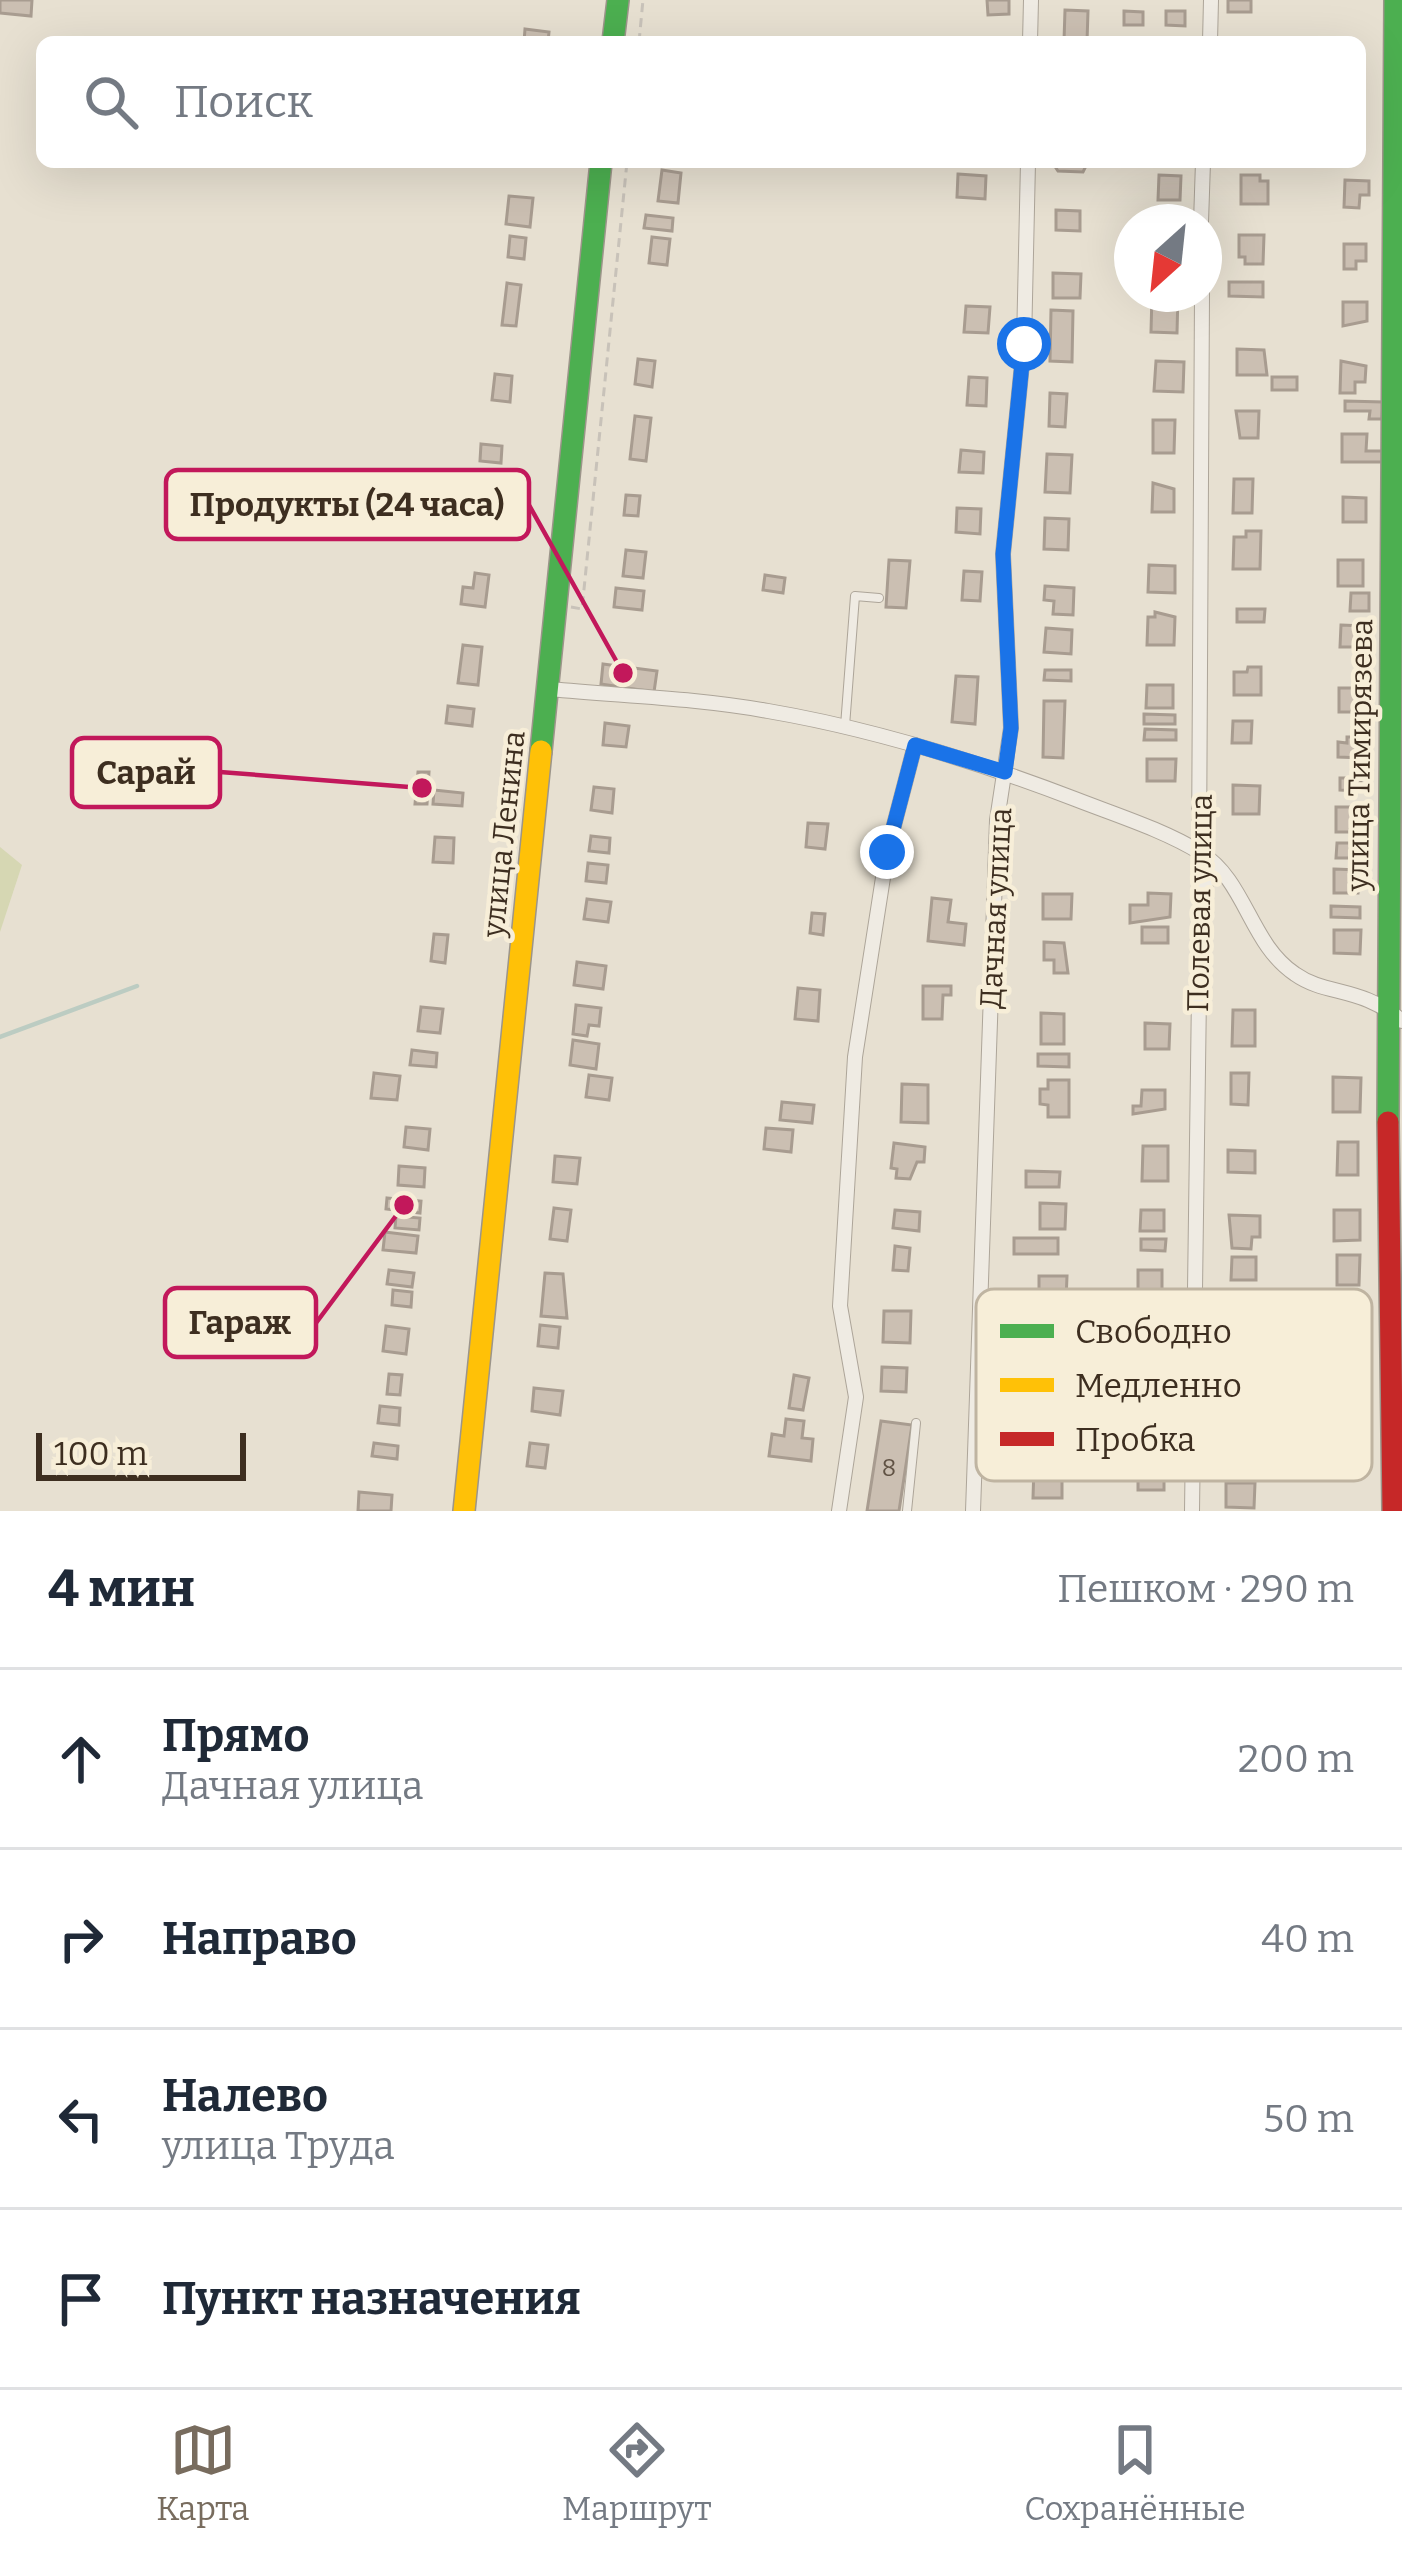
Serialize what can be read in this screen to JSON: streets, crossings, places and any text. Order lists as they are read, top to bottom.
{
  "streets": {
    "street": [
      "улица Тимирязева",
      "улица Ленина",
      "Полевая улица",
      "Дачная улица"
    ]
  },
  "places": ["Продукты (24 часа)", "Сарай", "Гараж"],
  "house_numbers": ["8"],
  "legend": ["Свободно", "Медленно", "Пробка"],
  "scale_bar": "100 m",
  "north": "bottom left",
  "page": {
    "search": "Поиск",
    "scale": "100 m",
    "heading": ["4 мин", "Пешком · 290 m"],
    "list": [
      ["Прямо", "Дачная улица", "200 m"],
      ["Направо", "40 m"],
      ["Налево", "улица Труда", "50 m"],
      "Пункт назначения"
    ],
    "nav": ["Карта", "Маршрут", "Сохранённые"]
  }
}
